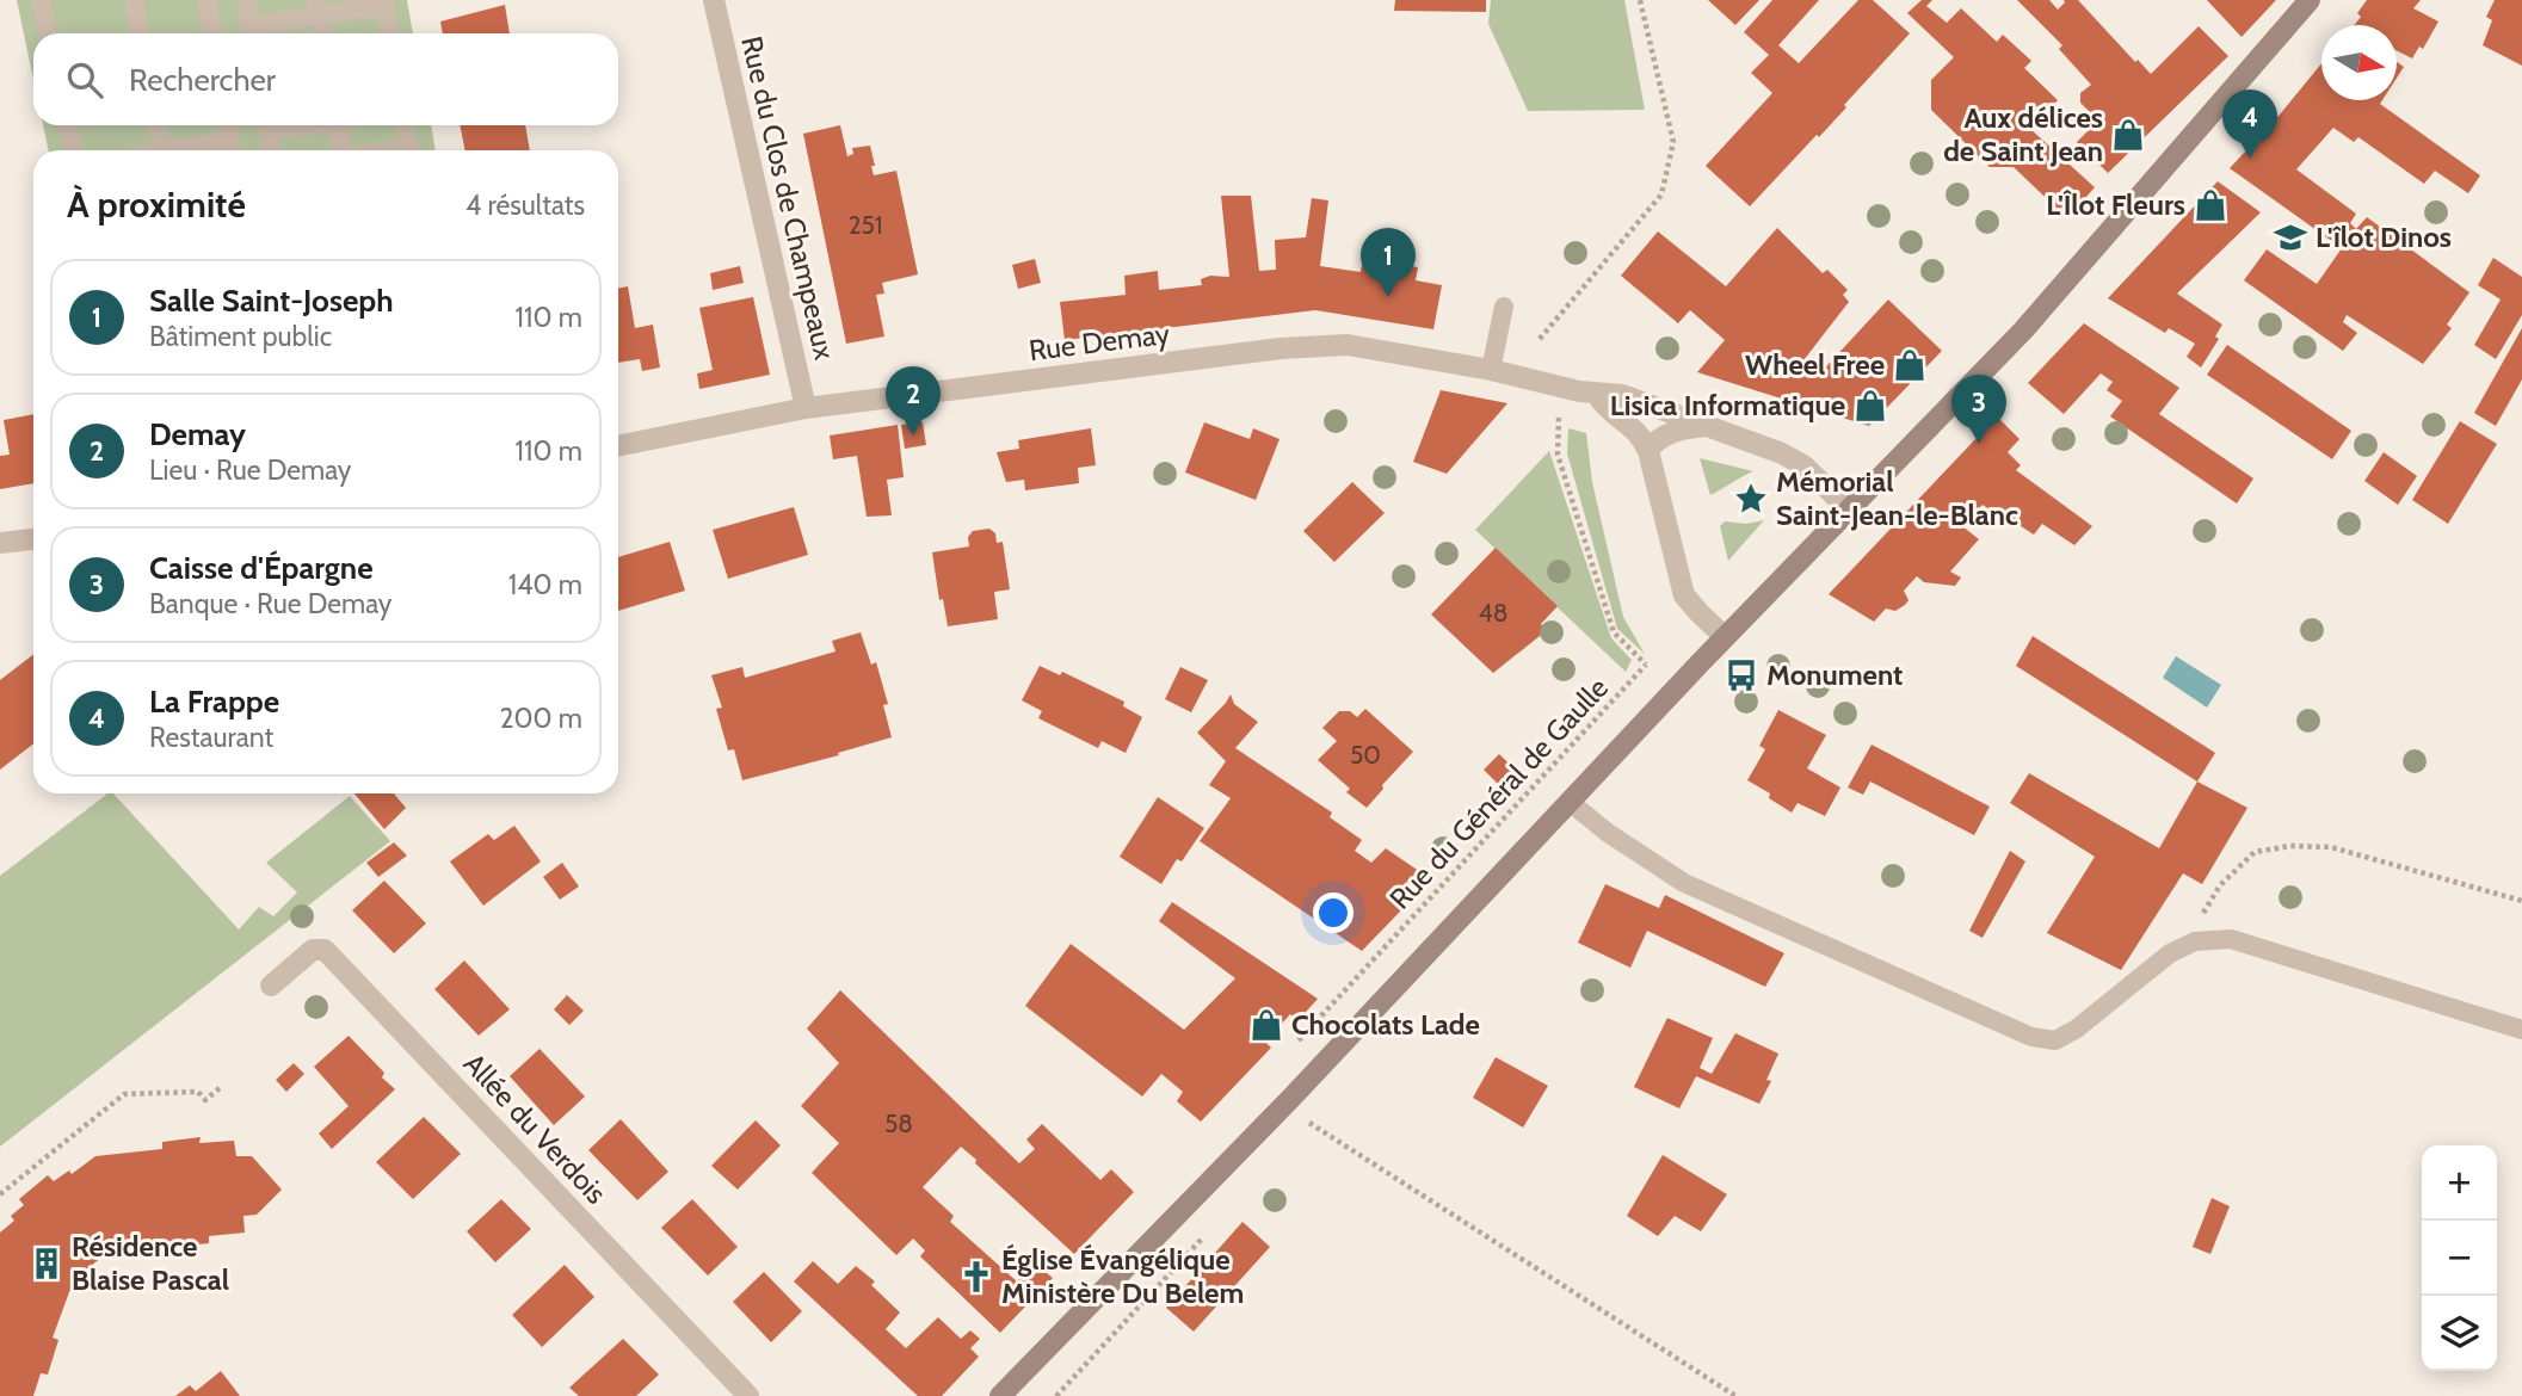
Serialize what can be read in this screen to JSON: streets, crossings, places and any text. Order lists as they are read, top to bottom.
{
  "streets": {
    "street": ["Rue du Clos de Champeaux", "Rue Demay", "Allée du Verdois"],
    "path": ["Rue du Général de Gaulle"]
  },
  "crossings": [
    ["Rue du Clos de Champeaux", "Rue Demay"]
  ],
  "places": {
    "shop": [
      "Aux délices de Saint Jean",
      "L'Îlot Fleurs",
      "Wheel Free",
      "Lisica Informatique",
      "Chocolats Lade"
    ],
    "school or university": ["L'îlot Dinos"],
    "place": ["Mémorial Saint-Jean-le-Blanc"],
    "bus stop": ["Monument"],
    "building": ["Résidence Blaise Pascal"],
    "church": ["Église Évangélique Ministère Du Belem"]
  },
  "house_numbers": [
    "251",
    "48",
    "50",
    "58"
  ],
  "north": "right",
  "page": {
    "search": "Rechercher",
    "pins": [
      "4",
      "1",
      "2",
      "3"
    ],
    "heading": ["À proximité", "4 résultats"],
    "list": [
      {
        "mark": "1",
        "name": "Salle Saint-Joseph",
        "note": "Bâtiment public",
        "value": "110 m"
      },
      {
        "mark": "2",
        "name": "Demay",
        "note": "Lieu · Rue Demay",
        "value": "110 m"
      },
      {
        "mark": "3",
        "name": "Caisse d'Épargne",
        "note": "Banque · Rue Demay",
        "value": "140 m"
      },
      {
        "mark": "4",
        "name": "La Frappe",
        "note": "Restaurant",
        "value": "200 m"
      }
    ],
    "map_buttons": ["+", "−"]
  }
}
